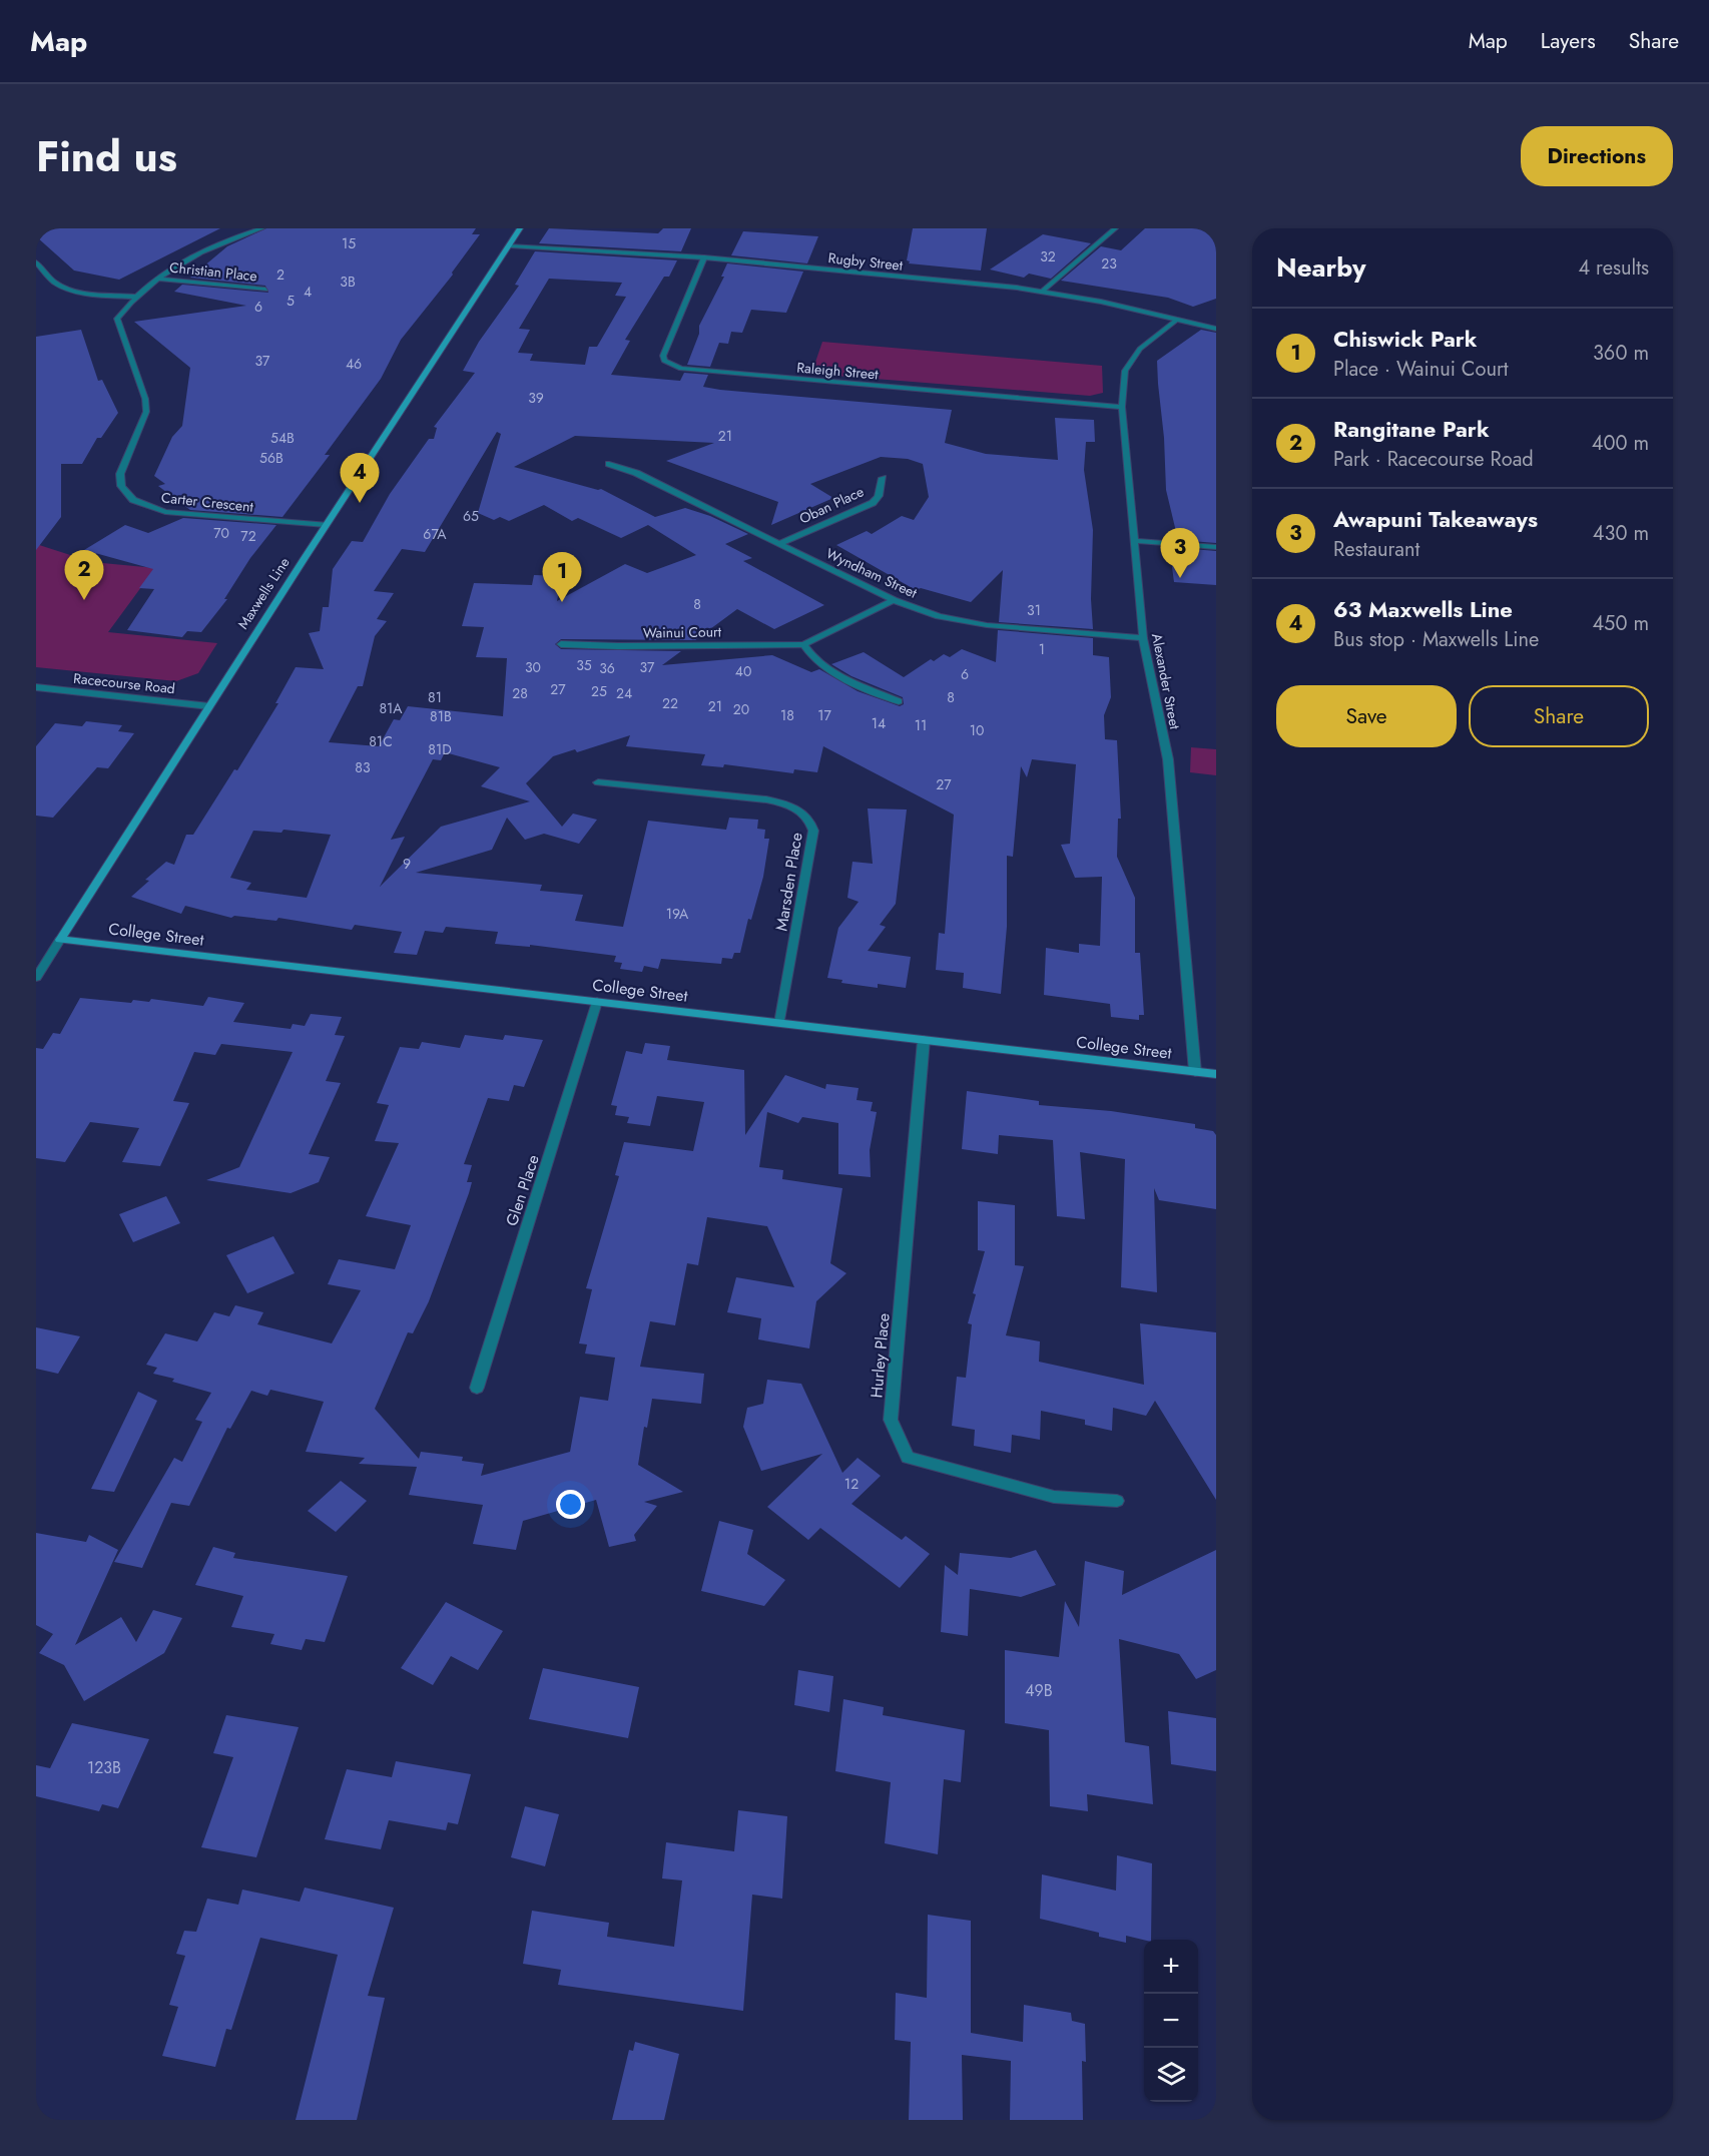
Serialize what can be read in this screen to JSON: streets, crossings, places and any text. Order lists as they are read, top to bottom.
{
  "streets": {
    "main road": ["Maxwells Line", "College Street"],
    "street": [
      "Rugby Street",
      "Christian Place",
      "Raleigh Street",
      "Carter Crescent",
      "Oban Place",
      "Wyndham Street",
      "Wainui Court",
      "Alexander Street",
      "Racecourse Road",
      "Marsden Place",
      "Glen Place",
      "Hurley Place"
    ]
  },
  "crossings": [
    ["Rugby Street", "Raleigh Street"],
    ["Rugby Street", "Maxwells Line"],
    ["Rugby Street", "Alexander Street"],
    ["Christian Place", "Carter Crescent"],
    ["Raleigh Street", "Alexander Street"],
    ["Carter Crescent", "Maxwells Line"],
    ["Oban Place", "Wyndham Street"],
    ["Wyndham Street", "Wainui Court"],
    ["Wyndham Street", "Alexander Street"],
    ["Maxwells Line", "Racecourse Road"],
    ["Maxwells Line", "College Street"],
    ["Alexander Street", "College Street"],
    ["Marsden Place", "College Street"],
    ["College Street", "Glen Place"],
    ["College Street", "Hurley Place"]
  ],
  "house_numbers": [
    "15",
    "32",
    "23",
    "2",
    "3B",
    "4",
    "5",
    "6",
    "37",
    "46",
    "39",
    "21",
    "54B",
    "56B",
    "65",
    "70",
    "67A",
    "72",
    "8",
    "31",
    "1",
    "35",
    "30",
    "37",
    "36",
    "40",
    "6",
    "27",
    "25",
    "28",
    "24",
    "81",
    "8",
    "22",
    "21",
    "81A",
    "20",
    "18",
    "17",
    "81B",
    "14",
    "11",
    "10",
    "81C",
    "81D",
    "83",
    "27",
    "9",
    "19A",
    "12",
    "49B",
    "123B"
  ],
  "page": {
    "header": "Map",
    "nav": ["Map", "Layers", "Share"],
    "title": "Find us",
    "buttons": [
      "Directions",
      ["Save", "Share"]
    ],
    "heading": ["Nearby", "4 results"],
    "list": [
      {
        "mark": "1",
        "name": "Chiswick Park",
        "note": "Place · Wainui Court",
        "value": "360 m"
      },
      {
        "mark": "2",
        "name": "Rangitane Park",
        "note": "Park · Racecourse Road",
        "value": "400 m"
      },
      {
        "mark": "3",
        "name": "Awapuni Takeaways",
        "note": "Restaurant",
        "value": "430 m"
      },
      {
        "mark": "4",
        "name": "63 Maxwells Line",
        "note": "Bus stop · Maxwells Line",
        "value": "450 m"
      }
    ],
    "pins": [
      "4",
      "3",
      "2",
      "1"
    ],
    "map_buttons": ["+", "−"]
  }
}
